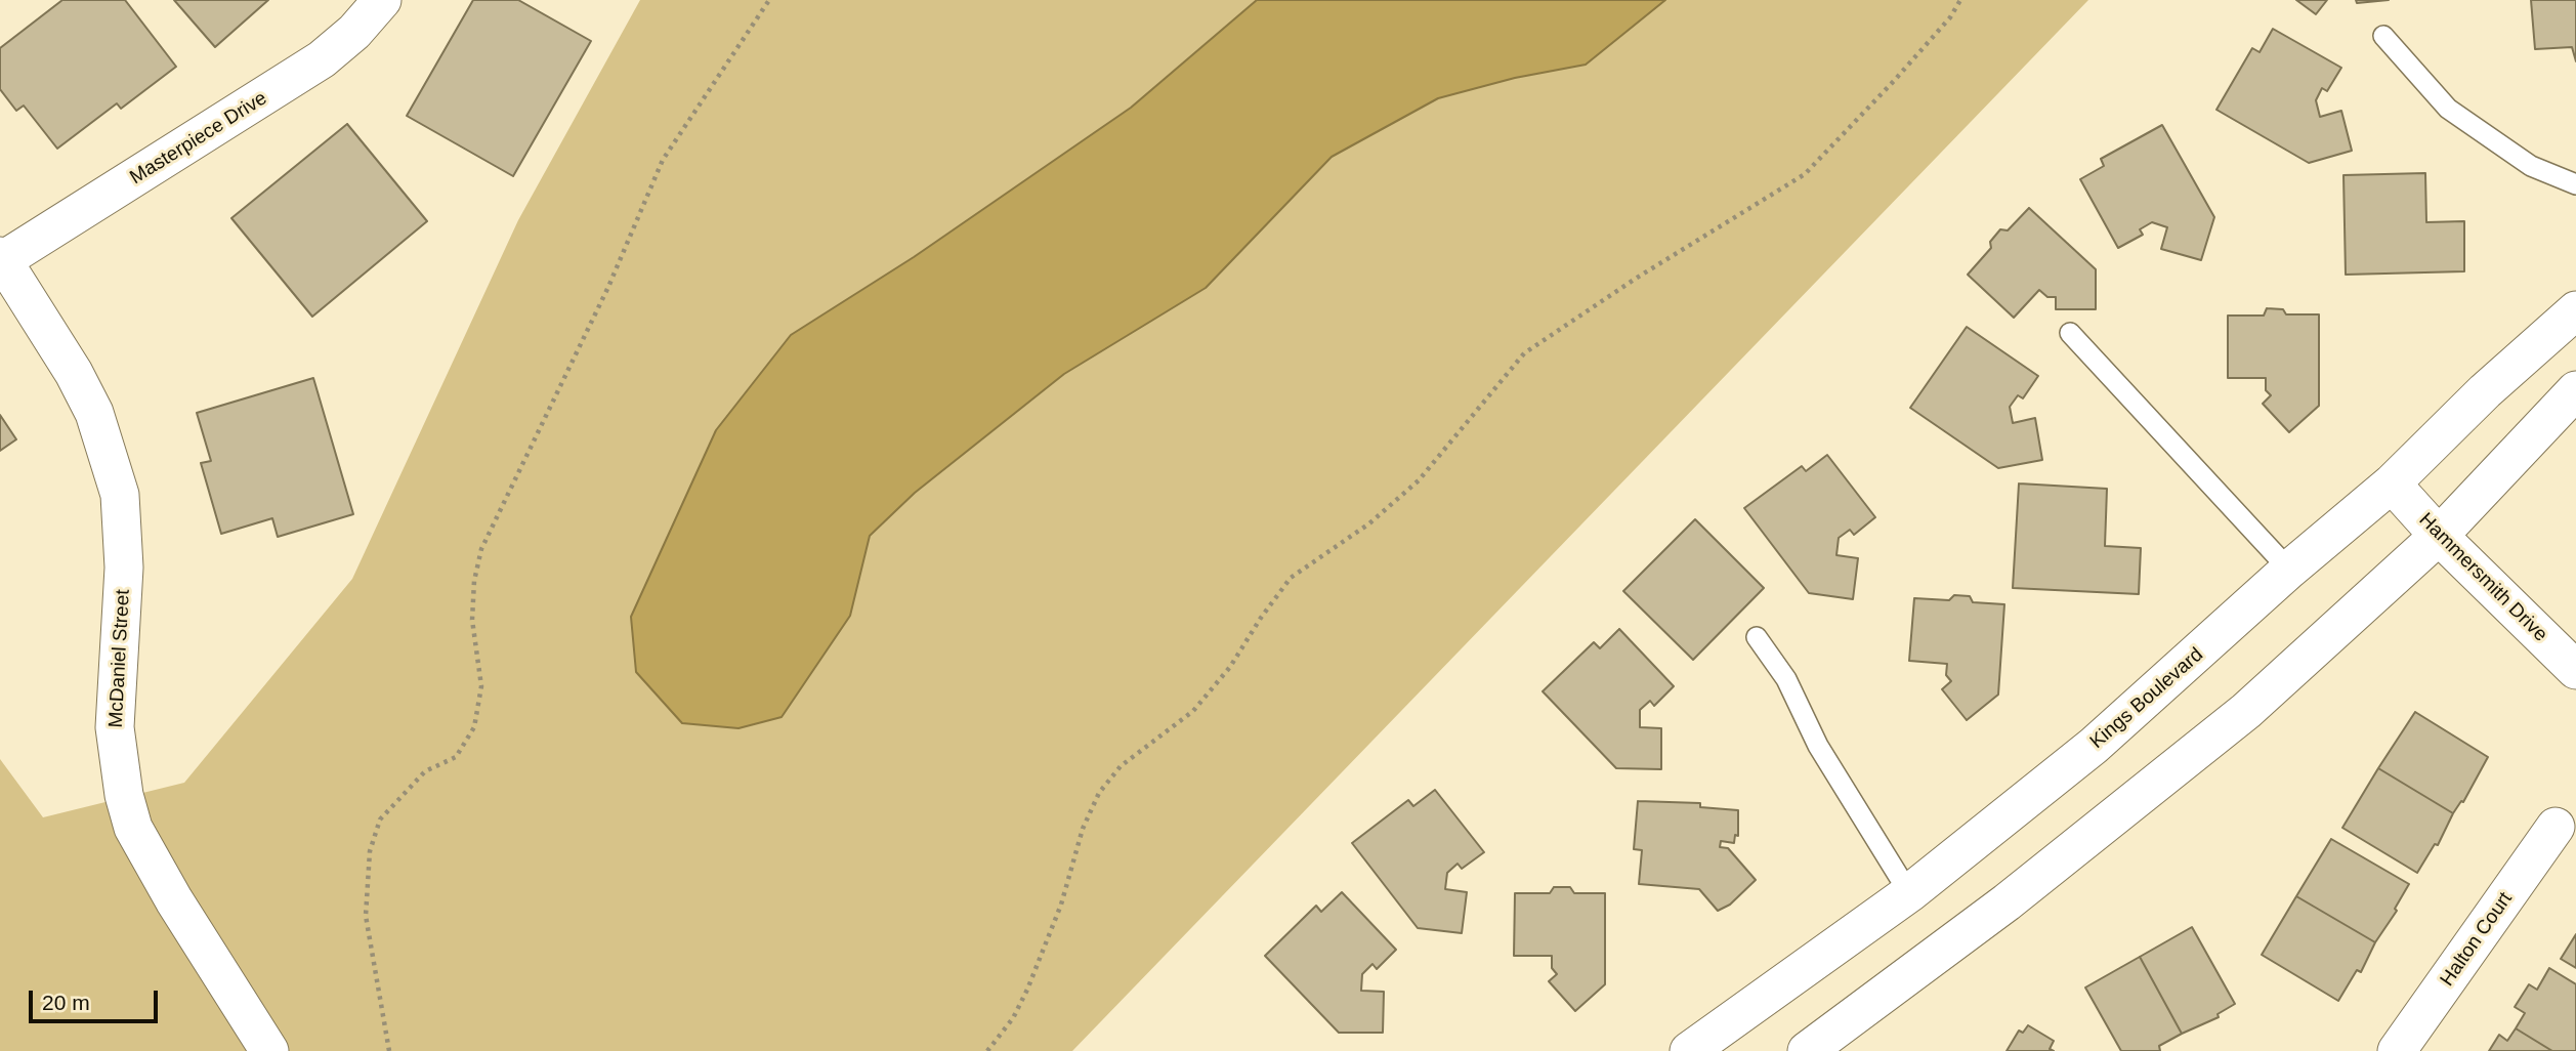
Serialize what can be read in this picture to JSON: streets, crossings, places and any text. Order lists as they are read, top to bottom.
{
  "streets": {
    "street": [
      "Masterpiece Drive",
      "Hammersmith Drive",
      "McDaniel Street",
      "Kings Boulevard",
      "Halton Court"
    ]
  },
  "crossings": [
    ["Masterpiece Drive", "McDaniel Street"],
    ["Hammersmith Drive", "Kings Boulevard"]
  ],
  "scale_bar": "20 m"
}
